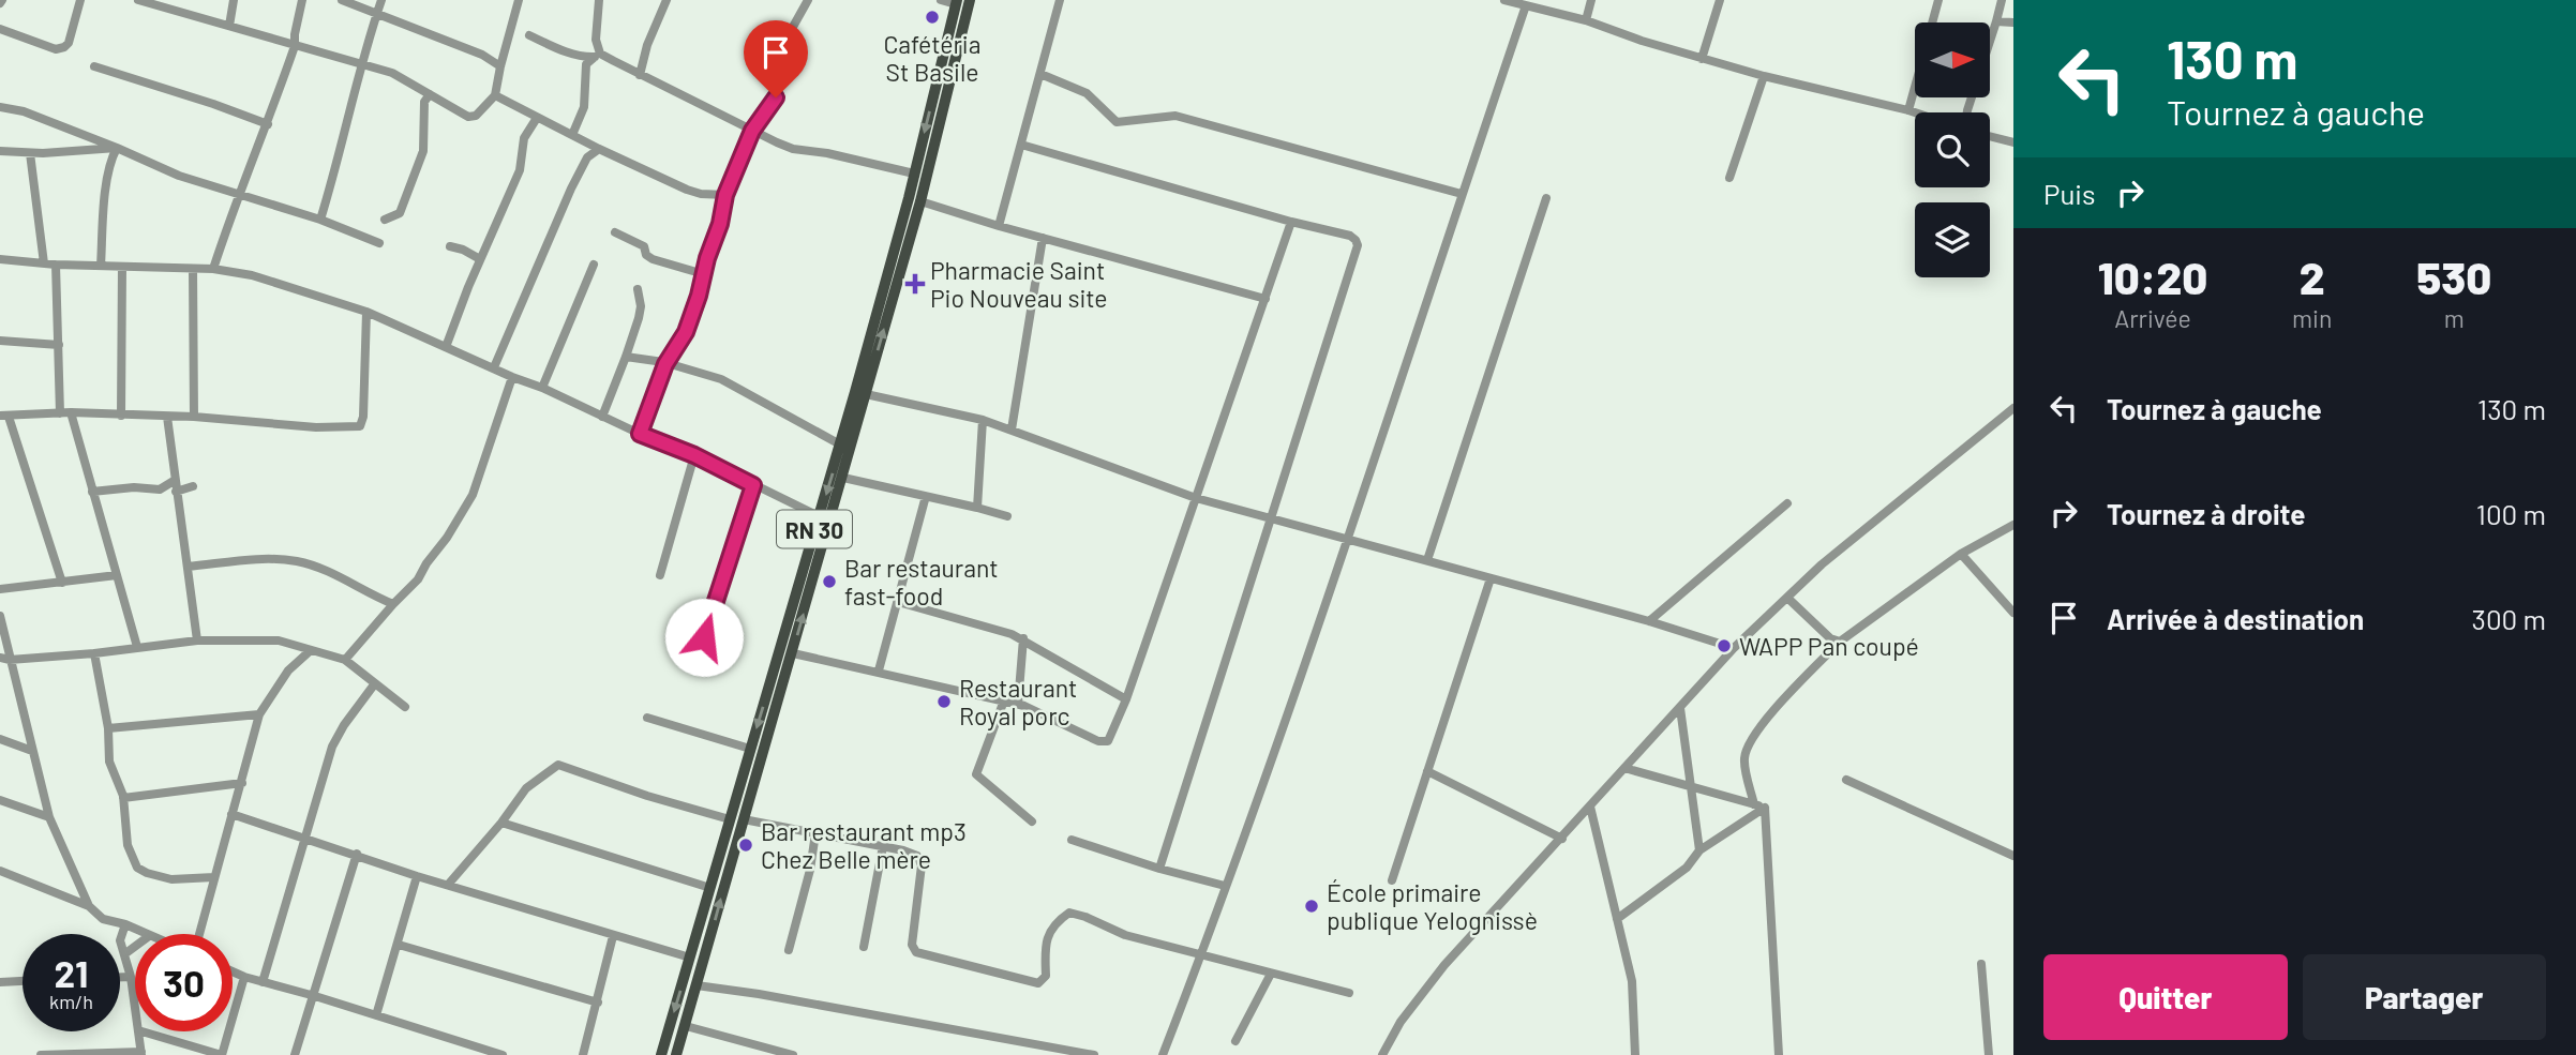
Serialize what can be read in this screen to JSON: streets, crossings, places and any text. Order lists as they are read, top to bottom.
{
  "streets": {
    "main road": ["RN 30"]
  },
  "places": {
    "other": [
      "Cafétéria St Basile",
      "Bar restaurant fast-food",
      "WAPP Pan coupé",
      "Restaurant Royal porc",
      "Bar restaurant mp3 Chez Belle mère",
      "École primaire publique Yelognissè"
    ],
    "health": ["Pharmacie Saint Pio Nouveau site"]
  },
  "north": "right",
  "page": {
    "turn": ["130 m", "Tournez à gauche"],
    "then": "Puis",
    "eta": [
      "10:20",
      "Arrivée",
      "2",
      "min",
      "530",
      "m"
    ],
    "list": [
      {
        "name": "Tournez à gauche",
        "value": "130 m"
      },
      {
        "name": "Tournez à droite",
        "value": "100 m"
      },
      {
        "name": "Arrivée à destination",
        "value": "300 m"
      }
    ],
    "speed": "21 km/h",
    "limit": "30",
    "buttons": ["Quitter", "Partager"]
  }
}
